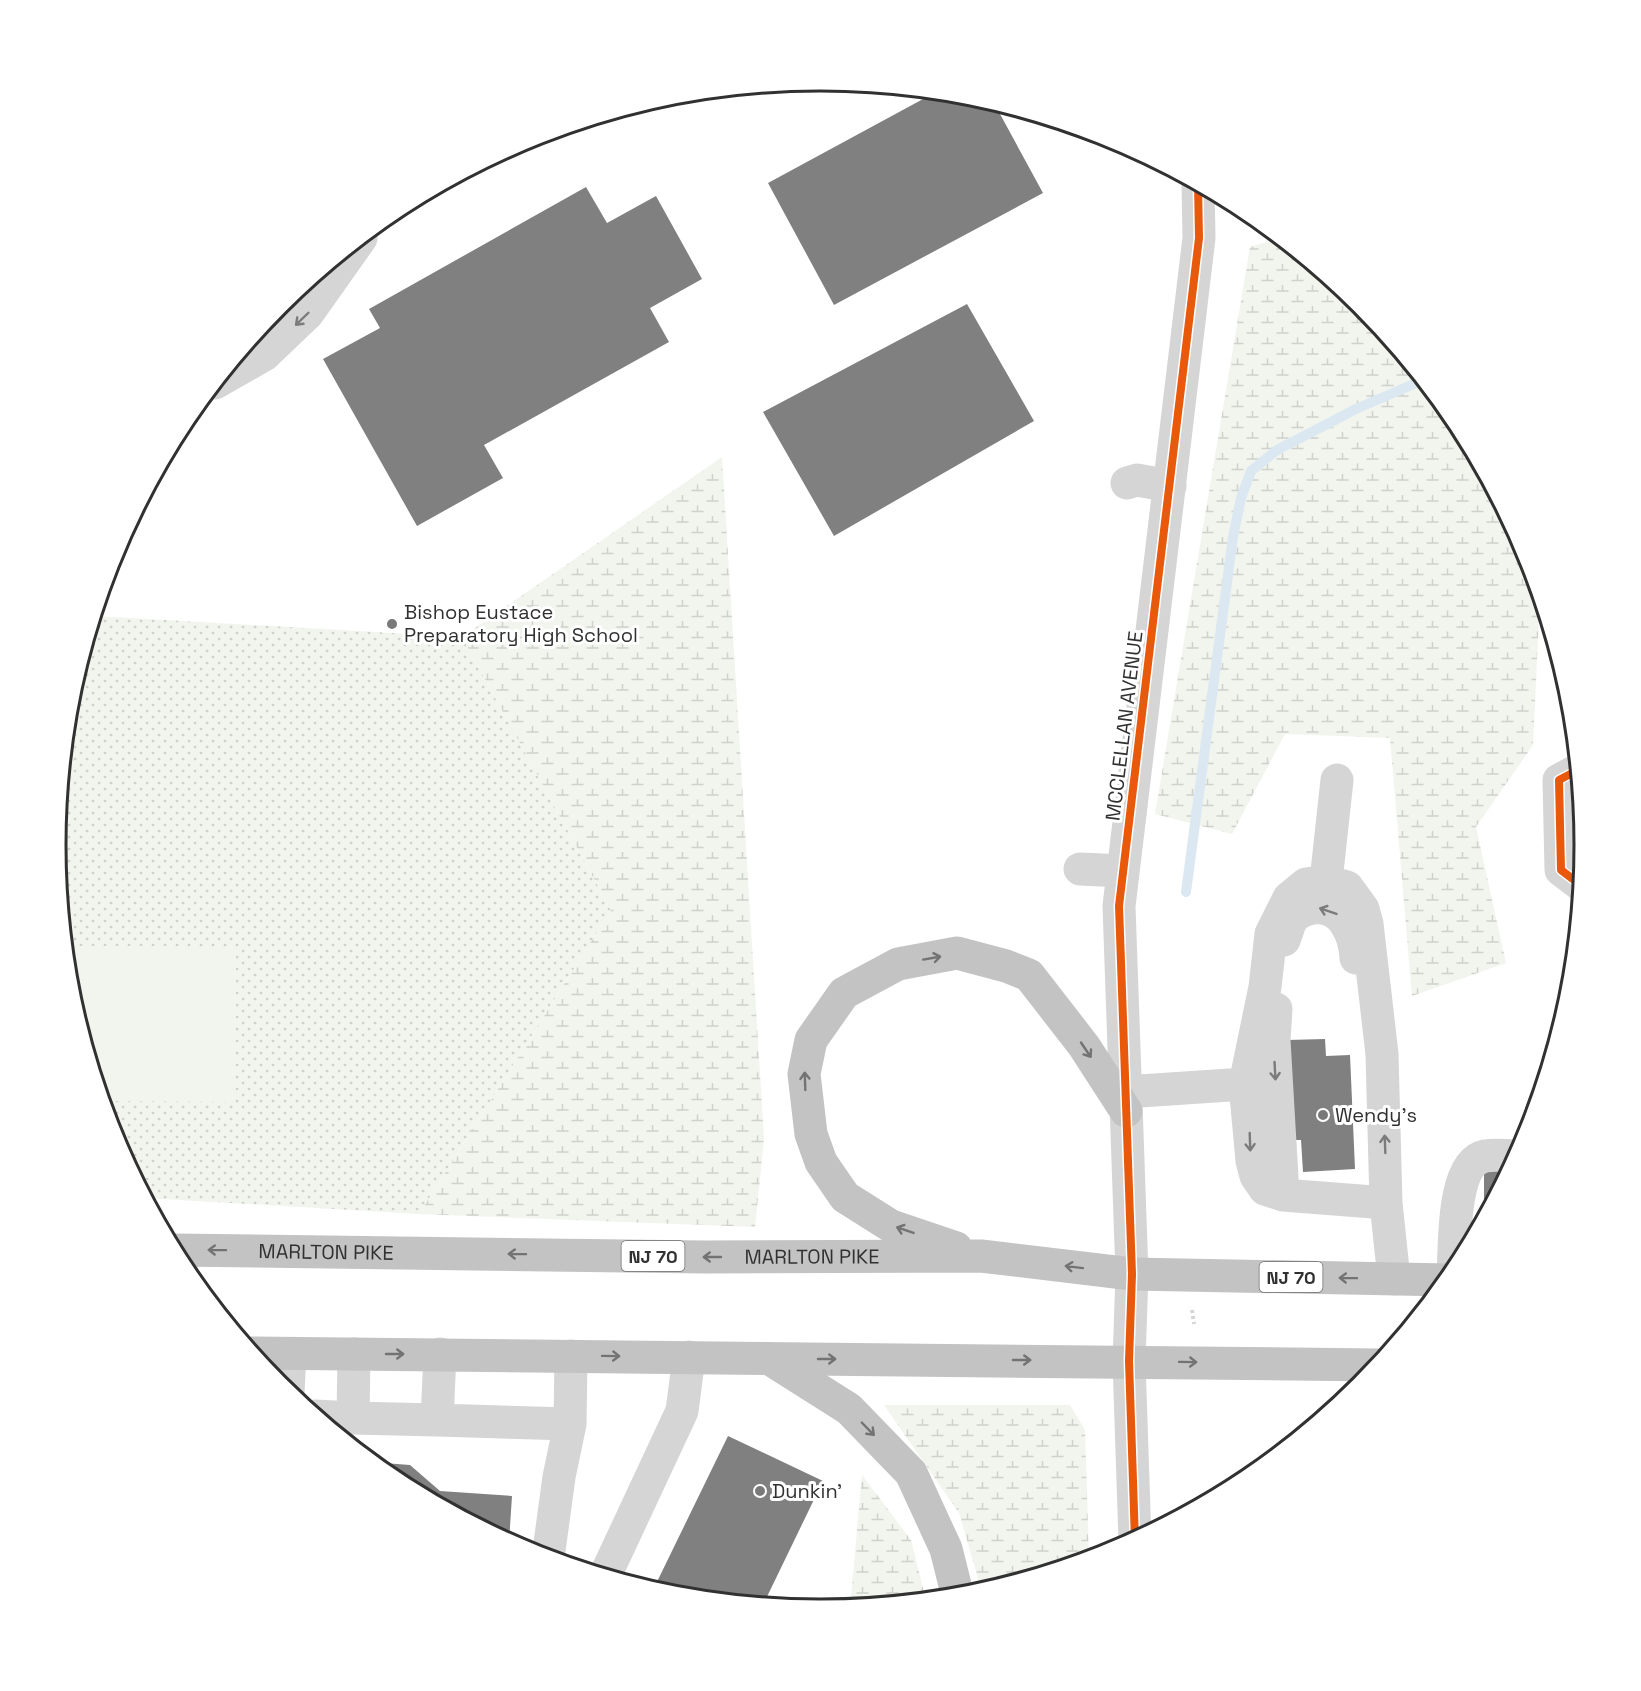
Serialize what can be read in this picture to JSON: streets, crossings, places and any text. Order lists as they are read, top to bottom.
{
  "streets": {
    "highway": ["MARLTON PIKE", "NJ 70"],
    "street": ["MCCLELLAN AVENUE"]
  },
  "crossings": [
    ["MCCLELLAN AVENUE", "MARLTON PIKE"]
  ],
  "places": ["Bishop Eustace Preparatory High School", "Wendy's", "Dunkin'"]
}
